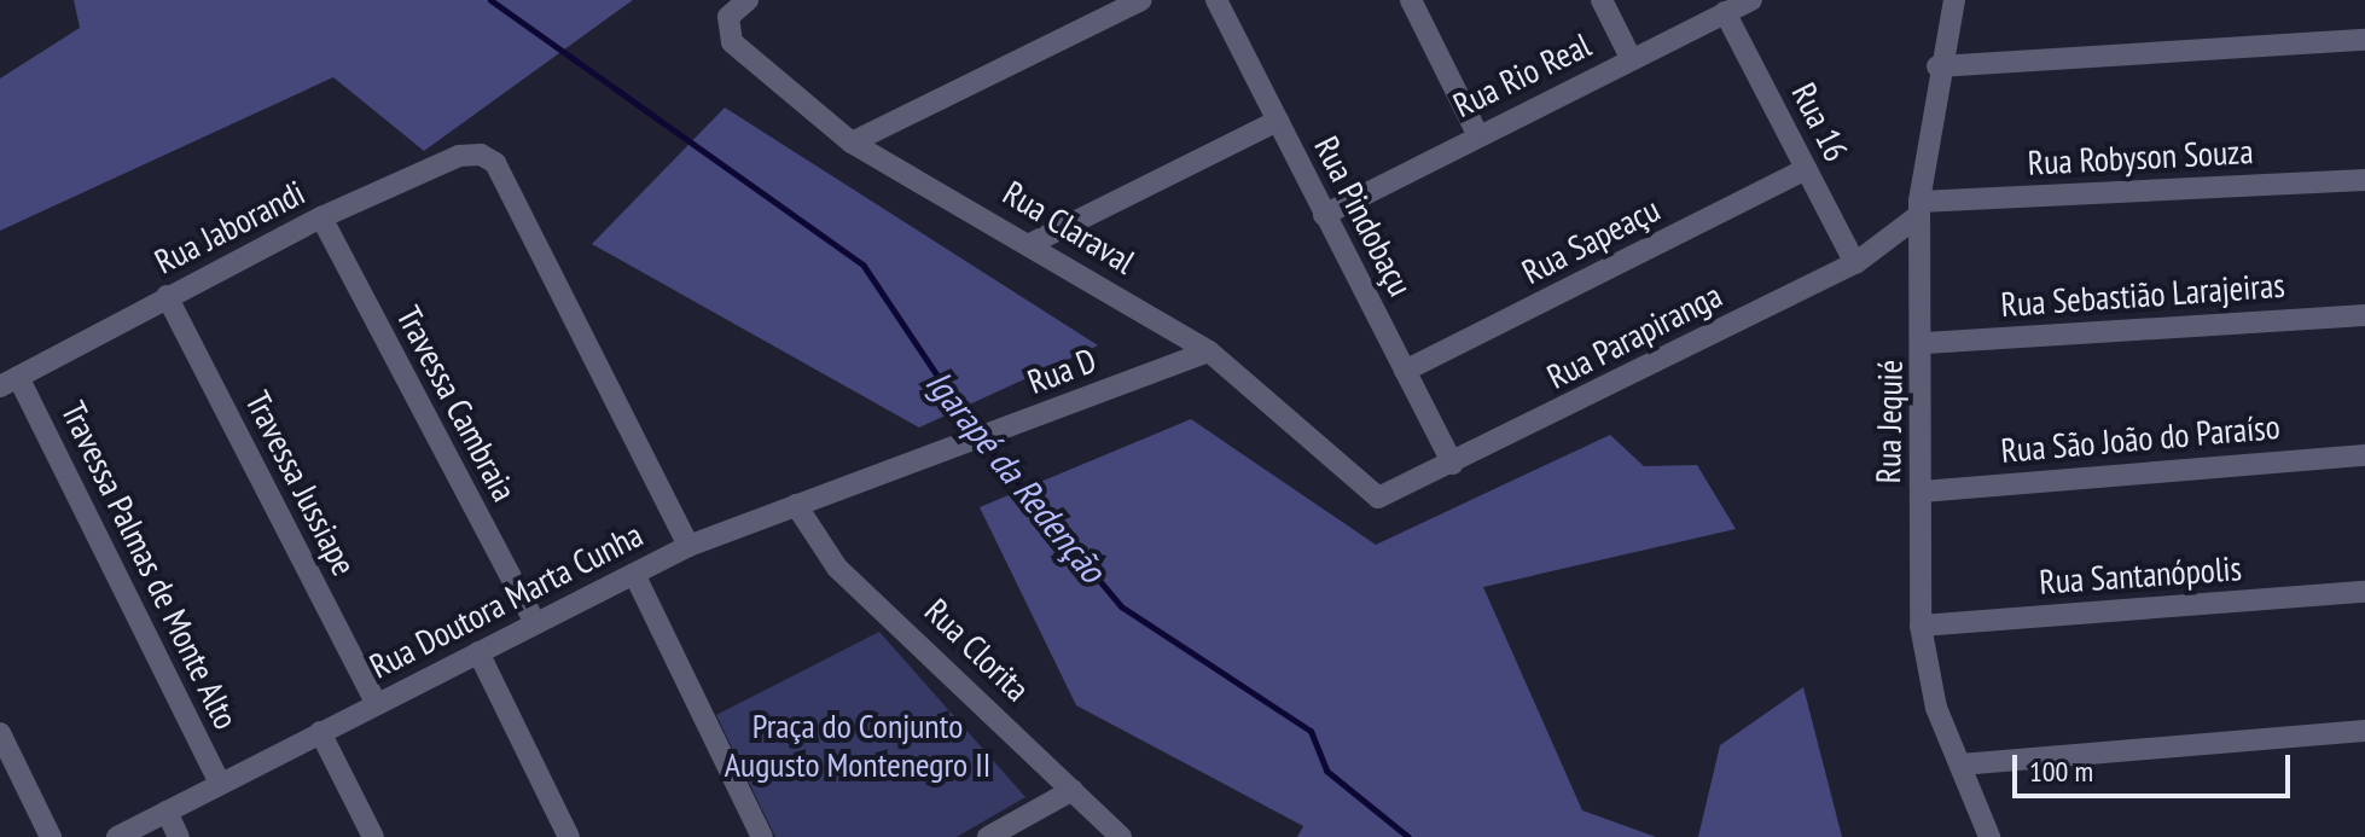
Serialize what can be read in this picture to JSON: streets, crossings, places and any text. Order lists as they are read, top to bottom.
{
  "streets": {
    "street": [
      "Rua Rio Real",
      "Rua 16",
      "Rua Robyson Souza",
      "Rua Pindobaçu",
      "Rua Jaborandi",
      "Rua Claraval",
      "Rua Sapeaçu",
      "Rua Sebastião Larajeiras",
      "Rua Parapiranga",
      "Rua D",
      "Travessa Cambraia",
      "Rua Jequié",
      "Rua São João do Paraíso",
      "Travessa Jussiape",
      "Travessa Palmas de Monte Alto",
      "Rua Santanópolis",
      "Rua Doutora Marta Cunha",
      "Rua Clorita"
    ]
  },
  "crossings": [
    ["Rua Rio Real", "Rua 16"],
    ["Rua Rio Real", "Rua Pindobaçu"],
    ["Rua 16", "Rua Sapeaçu"],
    ["Rua 16", "Rua Parapiranga"],
    ["Rua Robyson Souza", "Rua Parapiranga"],
    ["Rua Robyson Souza", "Rua Jequié"],
    ["Rua Pindobaçu", "Rua Sapeaçu"],
    ["Rua Pindobaçu", "Rua Parapiranga"],
    ["Rua Jaborandi", "Travessa Cambraia"],
    ["Rua Jaborandi", "Travessa Jussiape"],
    ["Rua Jaborandi", "Travessa Palmas de Monte Alto"],
    ["Rua Jaborandi", "Rua Doutora Marta Cunha"],
    ["Rua Claraval", "Rua Parapiranga"],
    ["Rua Claraval", "Rua D"],
    ["Rua Sebastião Larajeiras", "Rua Jequié"],
    ["Rua Parapiranga", "Rua Jequié"],
    ["Rua D", "Rua Doutora Marta Cunha"],
    ["Travessa Cambraia", "Rua Doutora Marta Cunha"],
    ["Rua Jequié", "Rua São João do Paraíso"],
    ["Rua Jequié", "Rua Santanópolis"],
    ["Travessa Jussiape", "Rua Doutora Marta Cunha"],
    ["Travessa Palmas de Monte Alto", "Rua Doutora Marta Cunha"],
    ["Rua Doutora Marta Cunha", "Rua Clorita"]
  ],
  "water": ["Igarapé da Redenção"],
  "parks": ["Praça do Conjunto Augusto Montenegro II"],
  "scale_bar": "100 m"
}
